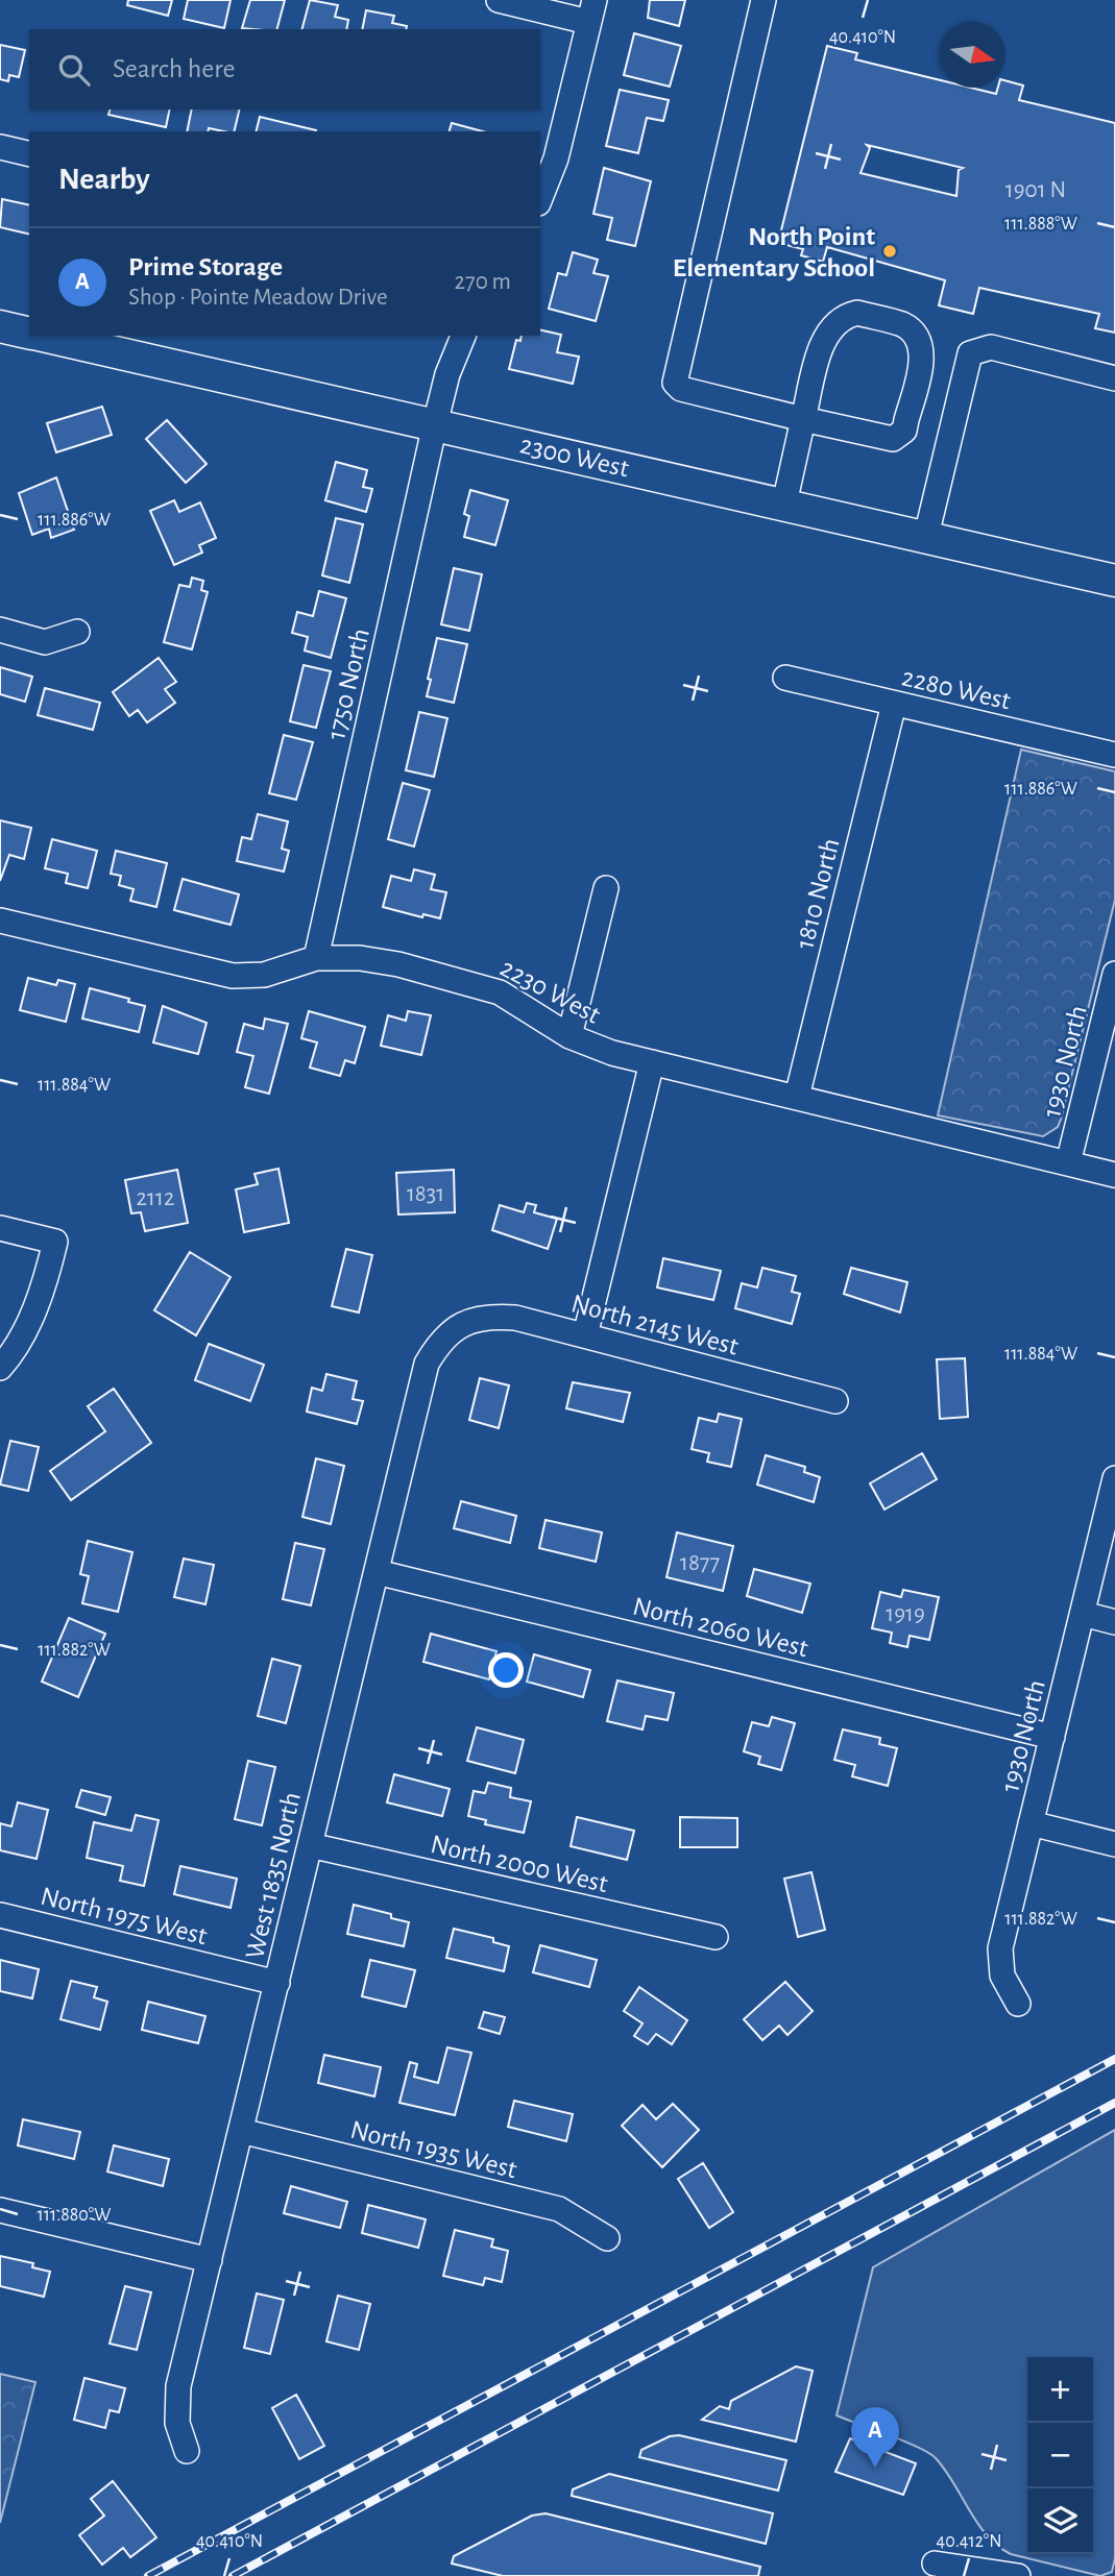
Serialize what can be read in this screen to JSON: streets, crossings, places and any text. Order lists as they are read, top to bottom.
{
  "streets": {
    "main road": ["2300 West"],
    "street": [
      "1750 North",
      "2280 West",
      "1810 North",
      "2230 West",
      "1930 North",
      "North 2145 West",
      "North 2060 West",
      "North 2000 West",
      "West 1835 North",
      "North 1975 West",
      "North 1935 West"
    ]
  },
  "crossings": [
    ["2300 West", "1750 North"],
    ["1750 North", "2230 West"],
    ["2280 West", "1810 North"],
    ["1810 North", "2230 West"],
    ["2230 West", "1930 North"],
    ["1930 North", "North 2060 West"],
    ["North 2145 West", "West 1835 North"],
    ["North 2060 West", "West 1835 North"],
    ["North 2000 West", "West 1835 North"],
    ["West 1835 North", "North 1975 West"],
    ["West 1835 North", "North 1935 West"]
  ],
  "places": ["North Point Elementary School"],
  "house_numbers": [
    "1901 N",
    "1831",
    "2112",
    "1877",
    "1919"
  ],
  "north": "right",
  "page": {
    "search": "Search here",
    "heading": "Nearby",
    "list": [
      {
        "mark": "A",
        "name": "Prime Storage",
        "note": "Shop · Pointe Meadow Drive",
        "value": "270 m"
      }
    ],
    "map_buttons": ["+", "−"],
    "pins": "A"
  },
  "coordinates": [
    "40.410°N",
    "111.888°W",
    "111.886°W",
    "111.884°W",
    "111.882°W",
    "111.880°W",
    "40.412°N"
  ]
}
